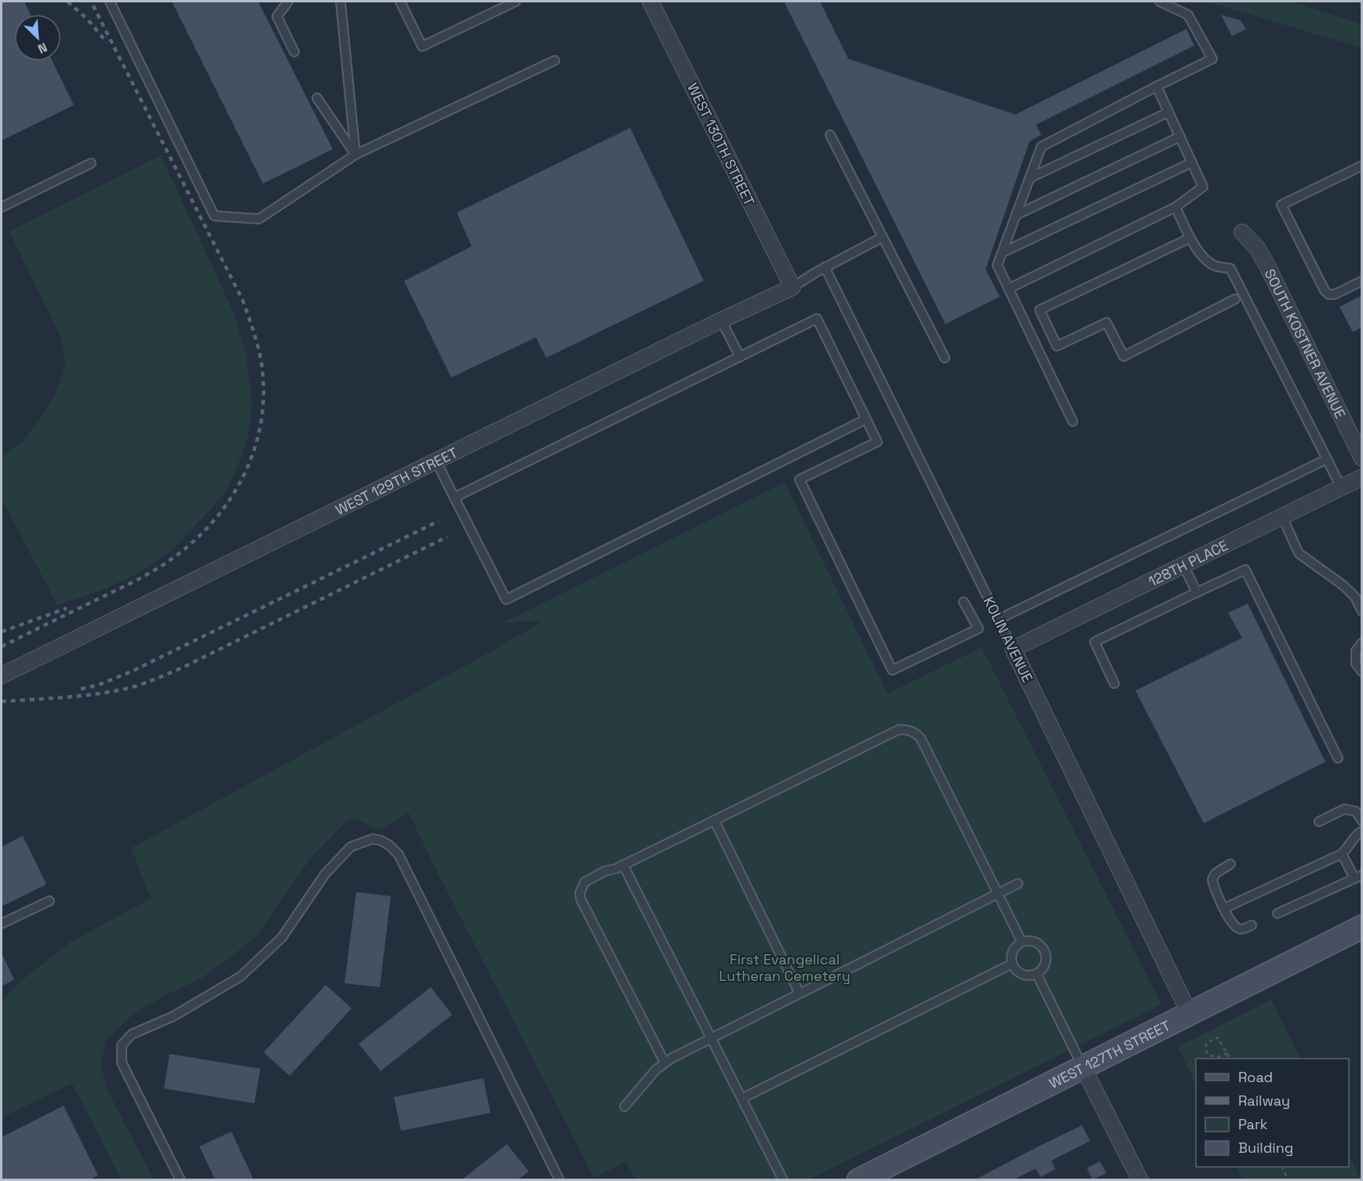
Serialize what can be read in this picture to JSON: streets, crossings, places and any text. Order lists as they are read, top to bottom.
{
  "streets": {
    "main road": ["WEST 127TH STREET"],
    "street": [
      "WEST 130TH STREET",
      "SOUTH KOSTNER AVENUE",
      "WEST 129TH STREET",
      "128TH PLACE",
      "KOLIN AVENUE"
    ]
  },
  "crossings": [
    ["WEST 130TH STREET", "WEST 129TH STREET"],
    ["128TH PLACE", "KOLIN AVENUE"],
    ["KOLIN AVENUE", "WEST 127TH STREET"]
  ],
  "parks": ["First Evangelical Lutheran Cemetery"],
  "legend": [
    "Road",
    "Railway",
    "Park",
    "Building"
  ],
  "north": "bottom right"
}
